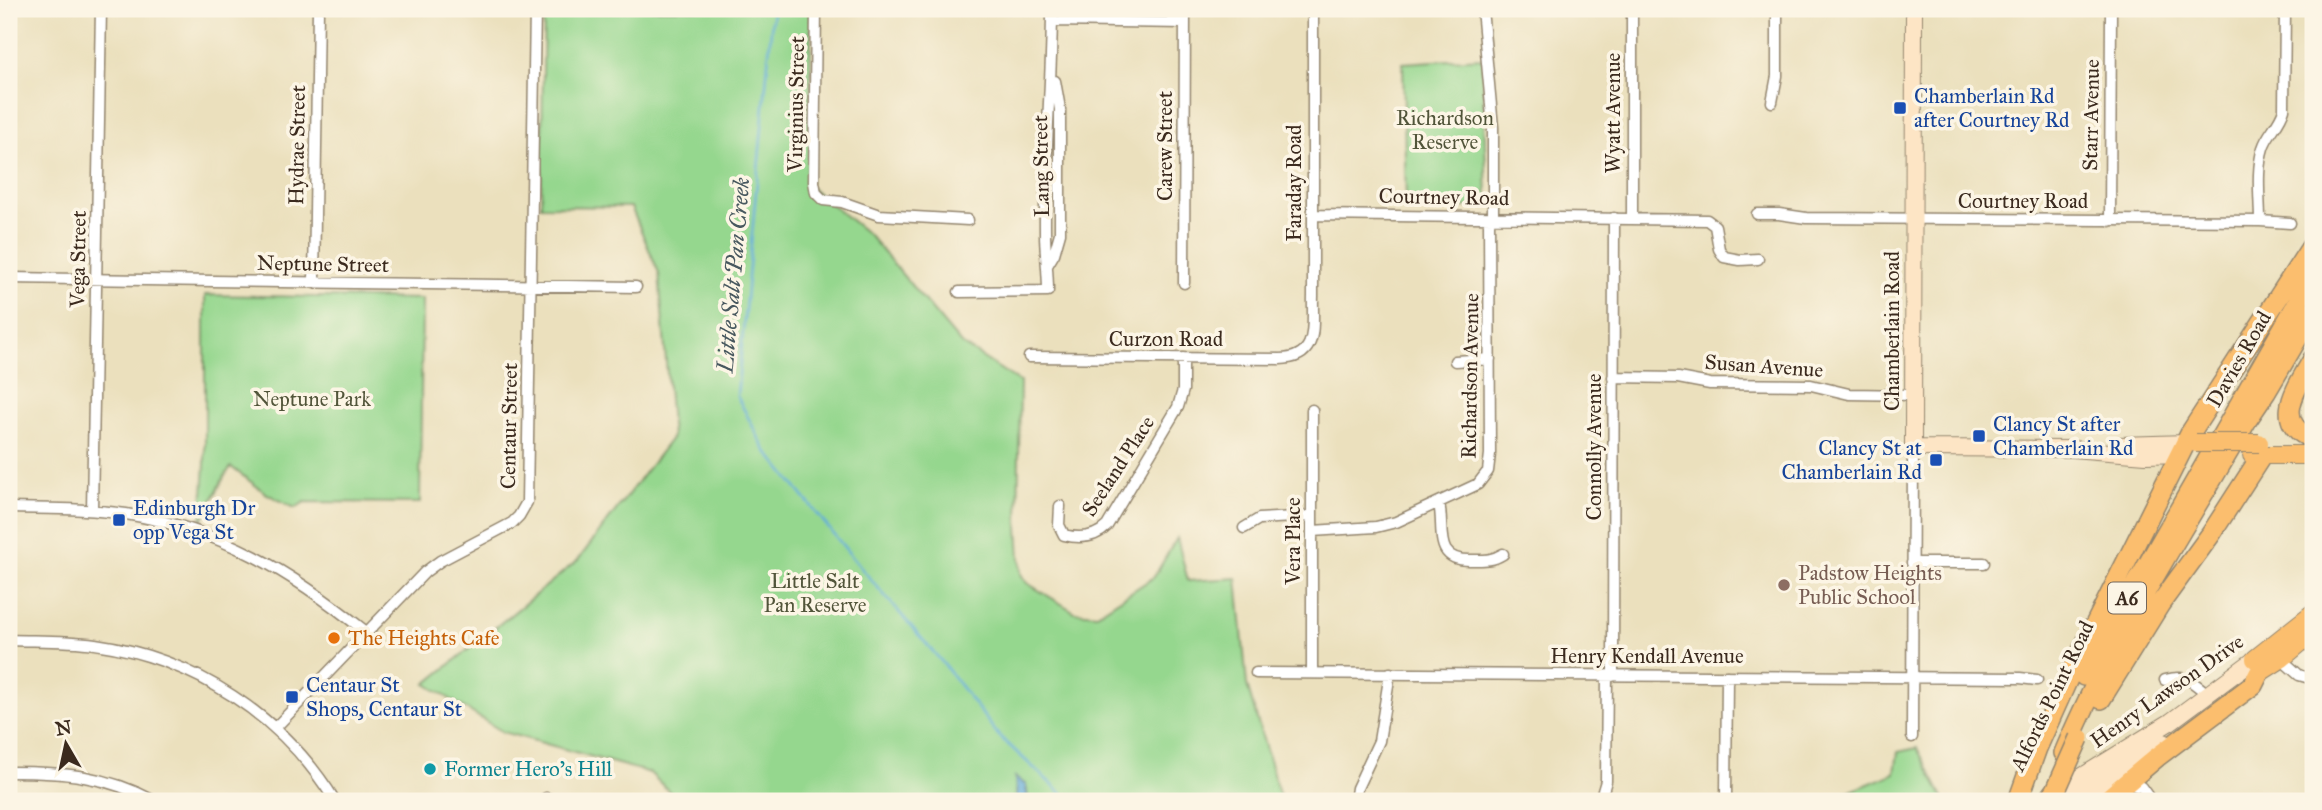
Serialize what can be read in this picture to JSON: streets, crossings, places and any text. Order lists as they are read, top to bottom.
{
  "streets": {
    "highway": ["Davies Road", "A6", "Alfords Point Road"],
    "main road": ["Henry Lawson Drive"],
    "street": [
      "Virginius Street",
      "Wyatt Avenue",
      "Starr Avenue",
      "Hydrae Street",
      "Carew Street",
      "Lang Street",
      "Faraday Road",
      "Courtney Road",
      "Vega Street",
      "Neptune Street",
      "Chamberlain Road",
      "Curzon Road",
      "Susan Avenue",
      "Richardson Avenue",
      "Centaur Street",
      "Connolly Avenue",
      "Seeland Place",
      "Vera Place",
      "Henry Kendall Avenue"
    ]
  },
  "crossings": [
    ["Wyatt Avenue", "Courtney Road"],
    ["Starr Avenue", "Courtney Road"],
    ["Hydrae Street", "Neptune Street"],
    ["Faraday Road", "Courtney Road"],
    ["Faraday Road", "Curzon Road"],
    ["Courtney Road", "Chamberlain Road"],
    ["Courtney Road", "Richardson Avenue"],
    ["Courtney Road", "Connolly Avenue"],
    ["Vega Street", "Neptune Street"],
    ["Neptune Street", "Centaur Street"],
    ["Chamberlain Road", "Susan Avenue"],
    ["Chamberlain Road", "Henry Kendall Avenue"],
    ["Curzon Road", "Seeland Place"],
    ["Davies Road", "A6"],
    ["Davies Road", "Alfords Point Road"],
    ["Susan Avenue", "Connolly Avenue"],
    ["Richardson Avenue", "Vera Place"],
    ["Connolly Avenue", "Henry Kendall Avenue"],
    ["Vera Place", "Henry Kendall Avenue"],
    ["A6", "Alfords Point Road"],
    ["Henry Lawson Drive", "Alfords Point Road"]
  ],
  "water": ["Little Salt Pan Creek"],
  "parks": ["Richardson Reserve", "Neptune Park", "Little Salt Pan Reserve"],
  "places": {
    "transit": [
      "Chamberlain Rd after Courtney Rd",
      "Clancy St after Chamberlain Rd",
      "Clancy St at Chamberlain Rd",
      "Edinburgh Dr opp Vega St",
      "Centaur St Shops, Centaur St"
    ],
    "other": ["Padstow Heights Public School", "The Heights Cafe", "Former Hero's Hill"]
  },
  "north": "top"
}
